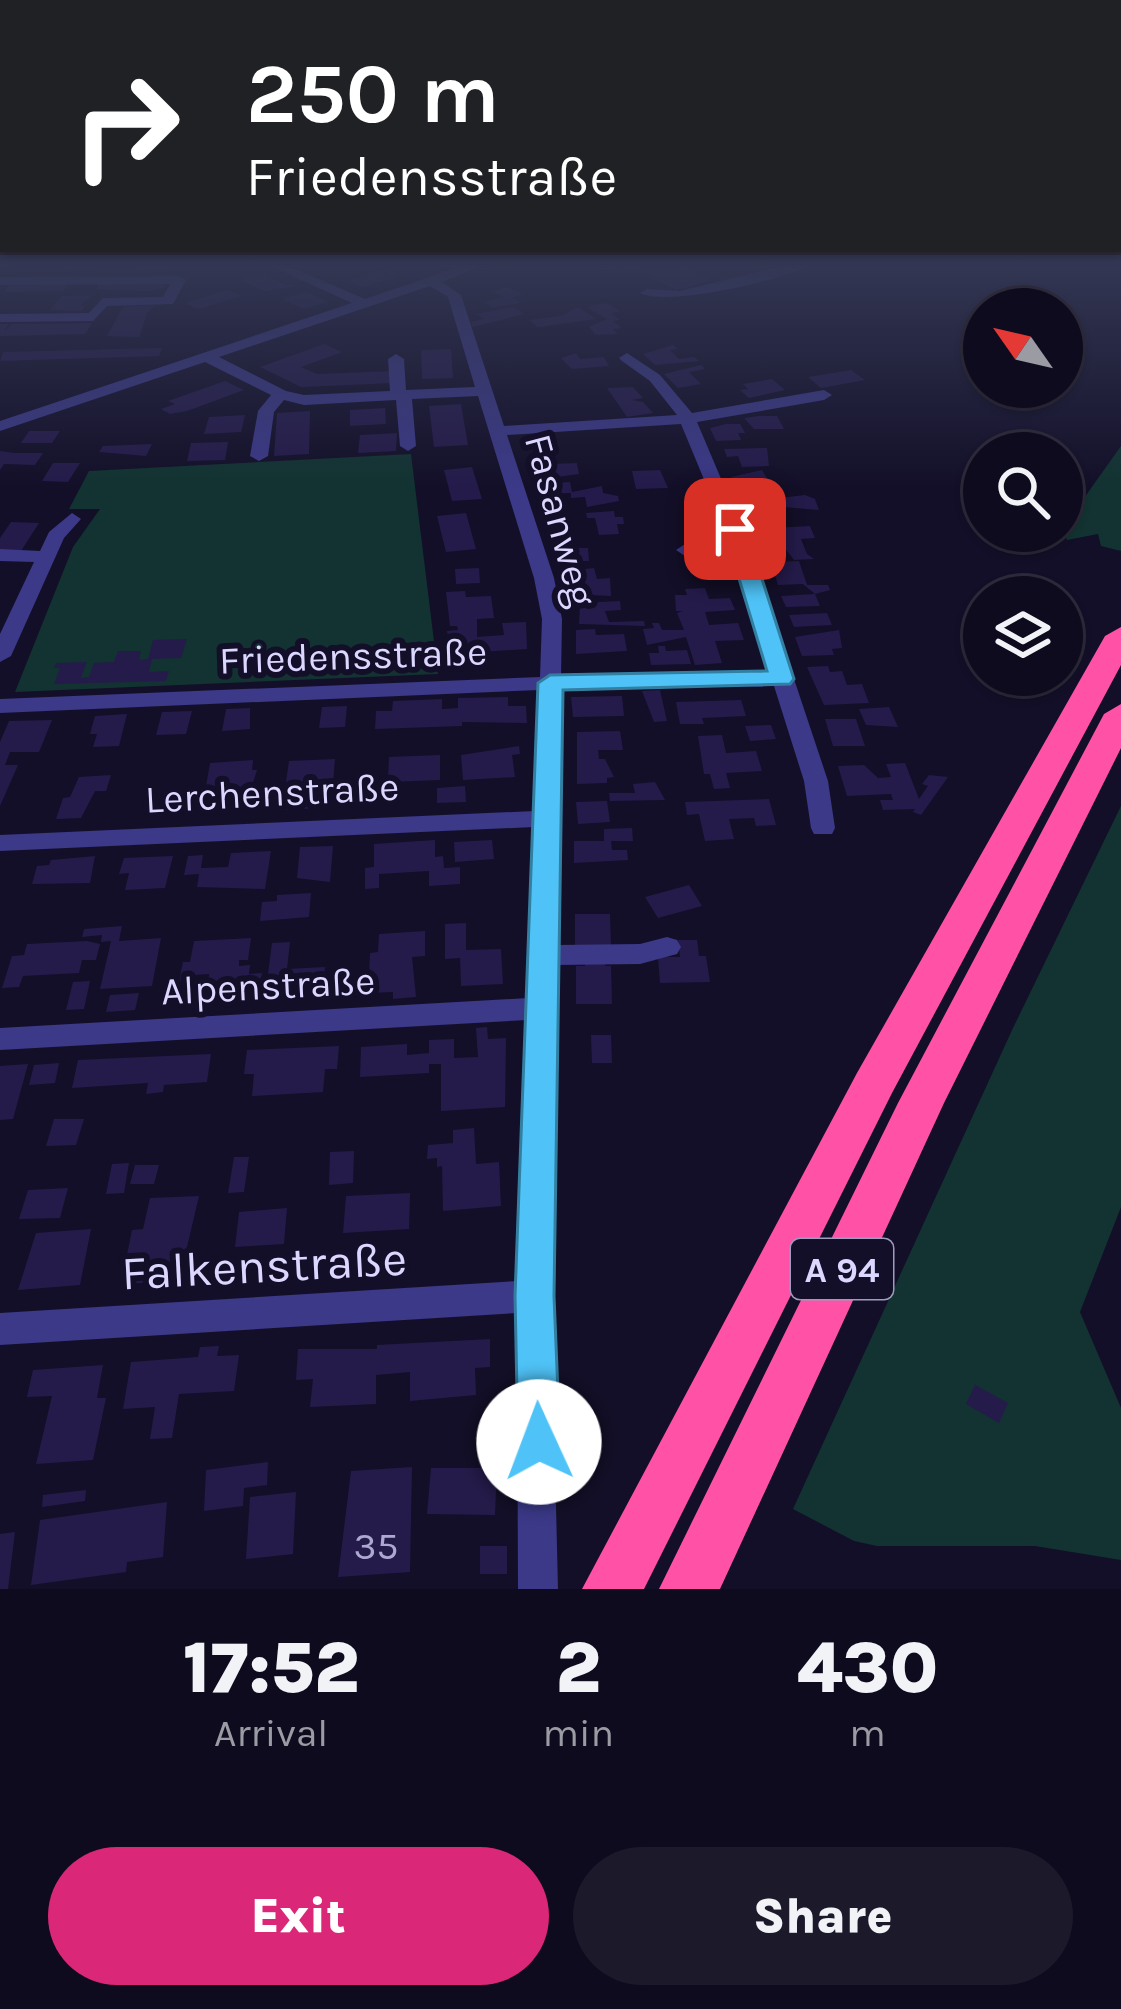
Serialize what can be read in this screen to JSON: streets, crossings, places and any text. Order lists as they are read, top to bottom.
{
  "streets": {
    "highway": ["A 94"],
    "street": [
      "Fasanweg",
      "Friedensstraße",
      "Lerchenstraße",
      "Alpenstraße",
      "Falkenstraße"
    ]
  },
  "crossings": [
    ["Fasanweg", "Friedensstraße"],
    ["Fasanweg", "Lerchenstraße"],
    ["Fasanweg", "Alpenstraße"],
    ["Fasanweg", "Falkenstraße"]
  ],
  "house_numbers": ["35"],
  "north": "top left",
  "page": {
    "turn": ["250 m", "Friedensstraße"],
    "eta": [
      "17:52",
      "Arrival",
      "2",
      "min",
      "430",
      "m"
    ],
    "buttons": ["Exit", "Share"]
  }
}
